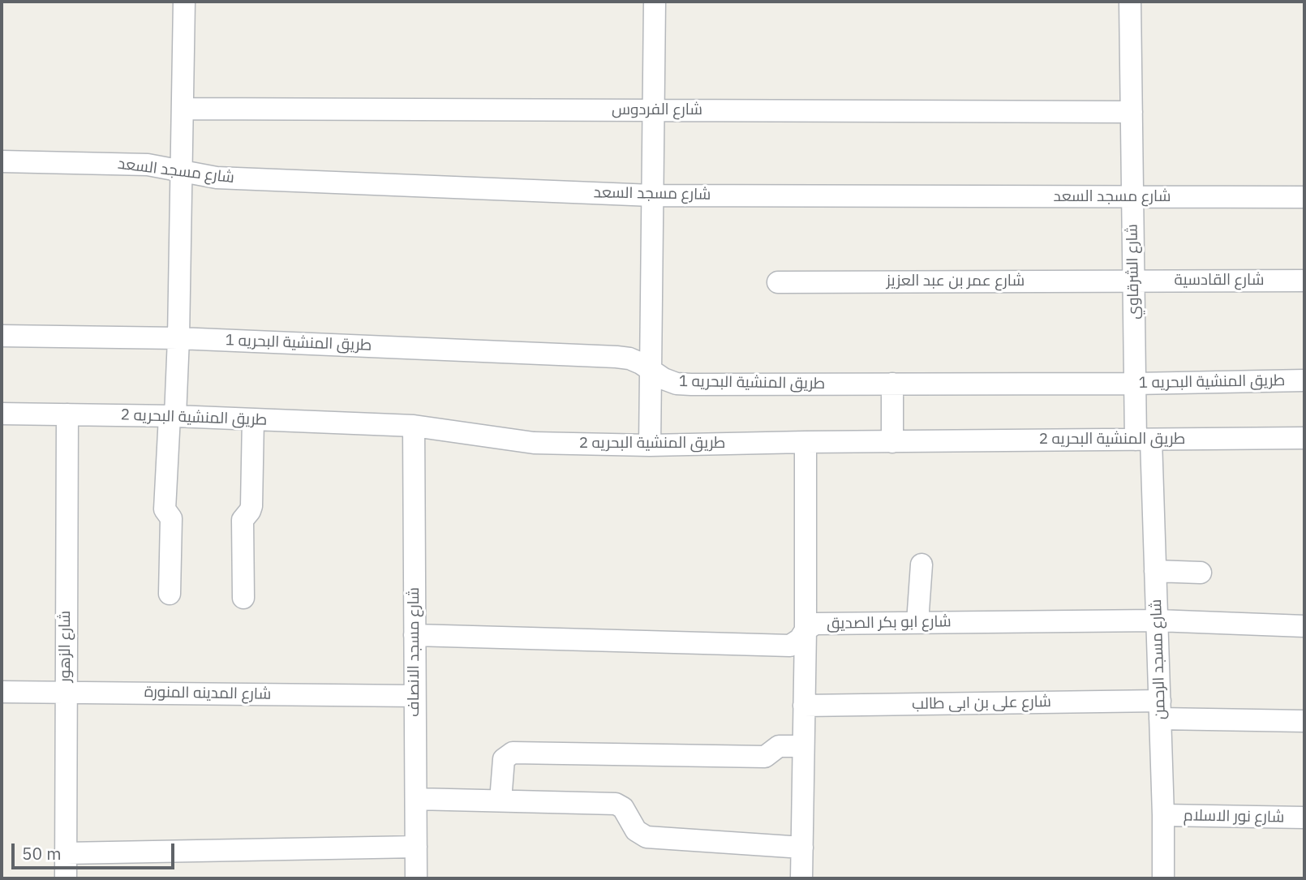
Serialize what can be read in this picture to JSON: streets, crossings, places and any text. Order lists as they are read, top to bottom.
{
  "streets": {
    "street": [
      "شارع الفردوس",
      "شارع مسجد السعد",
      "شارع الشرقاوي",
      "شارع القادسية",
      "شارع عمر بن عبد العزيز",
      "طريق المنشية البحريه 1",
      "طريق المنشية البحريه 2",
      "شارع ابو بكر الصديق",
      "شارع الزهور",
      "شارع مسجد الانصاف",
      "شارع مسجد الرحمن",
      "شارع المدينه المنورة",
      "شارع على بن ابى طالب",
      "شارع نور الاسلام"
    ]
  },
  "crossings": [
    ["شارع الفردوس", "شارع الشرقاوي"],
    ["شارع مسجد السعد", "شارع الشرقاوي"],
    ["شارع الشرقاوي", "شارع القادسية"],
    ["شارع الشرقاوي", "شارع عمر بن عبد العزيز"],
    ["شارع الشرقاوي", "طريق المنشية البحريه 1"],
    ["شارع الشرقاوي", "طريق المنشية البحريه 2"],
    ["شارع الشرقاوي", "شارع مسجد الرحمن"],
    ["شارع القادسية", "شارع عمر بن عبد العزيز"],
    ["طريق المنشية البحريه 2", "شارع الزهور"],
    ["طريق المنشية البحريه 2", "شارع مسجد الانصاف"],
    ["طريق المنشية البحريه 2", "شارع مسجد الرحمن"],
    ["شارع ابو بكر الصديق", "شارع مسجد الانصاف"],
    ["شارع ابو بكر الصديق", "شارع مسجد الرحمن"],
    ["شارع الزهور", "شارع المدينه المنورة"],
    ["شارع مسجد الانصاف", "شارع المدينه المنورة"],
    ["شارع مسجد الرحمن", "شارع على بن ابى طالب"],
    ["شارع مسجد الرحمن", "شارع نور الاسلام"]
  ],
  "scale_bar": "50 m"
}
